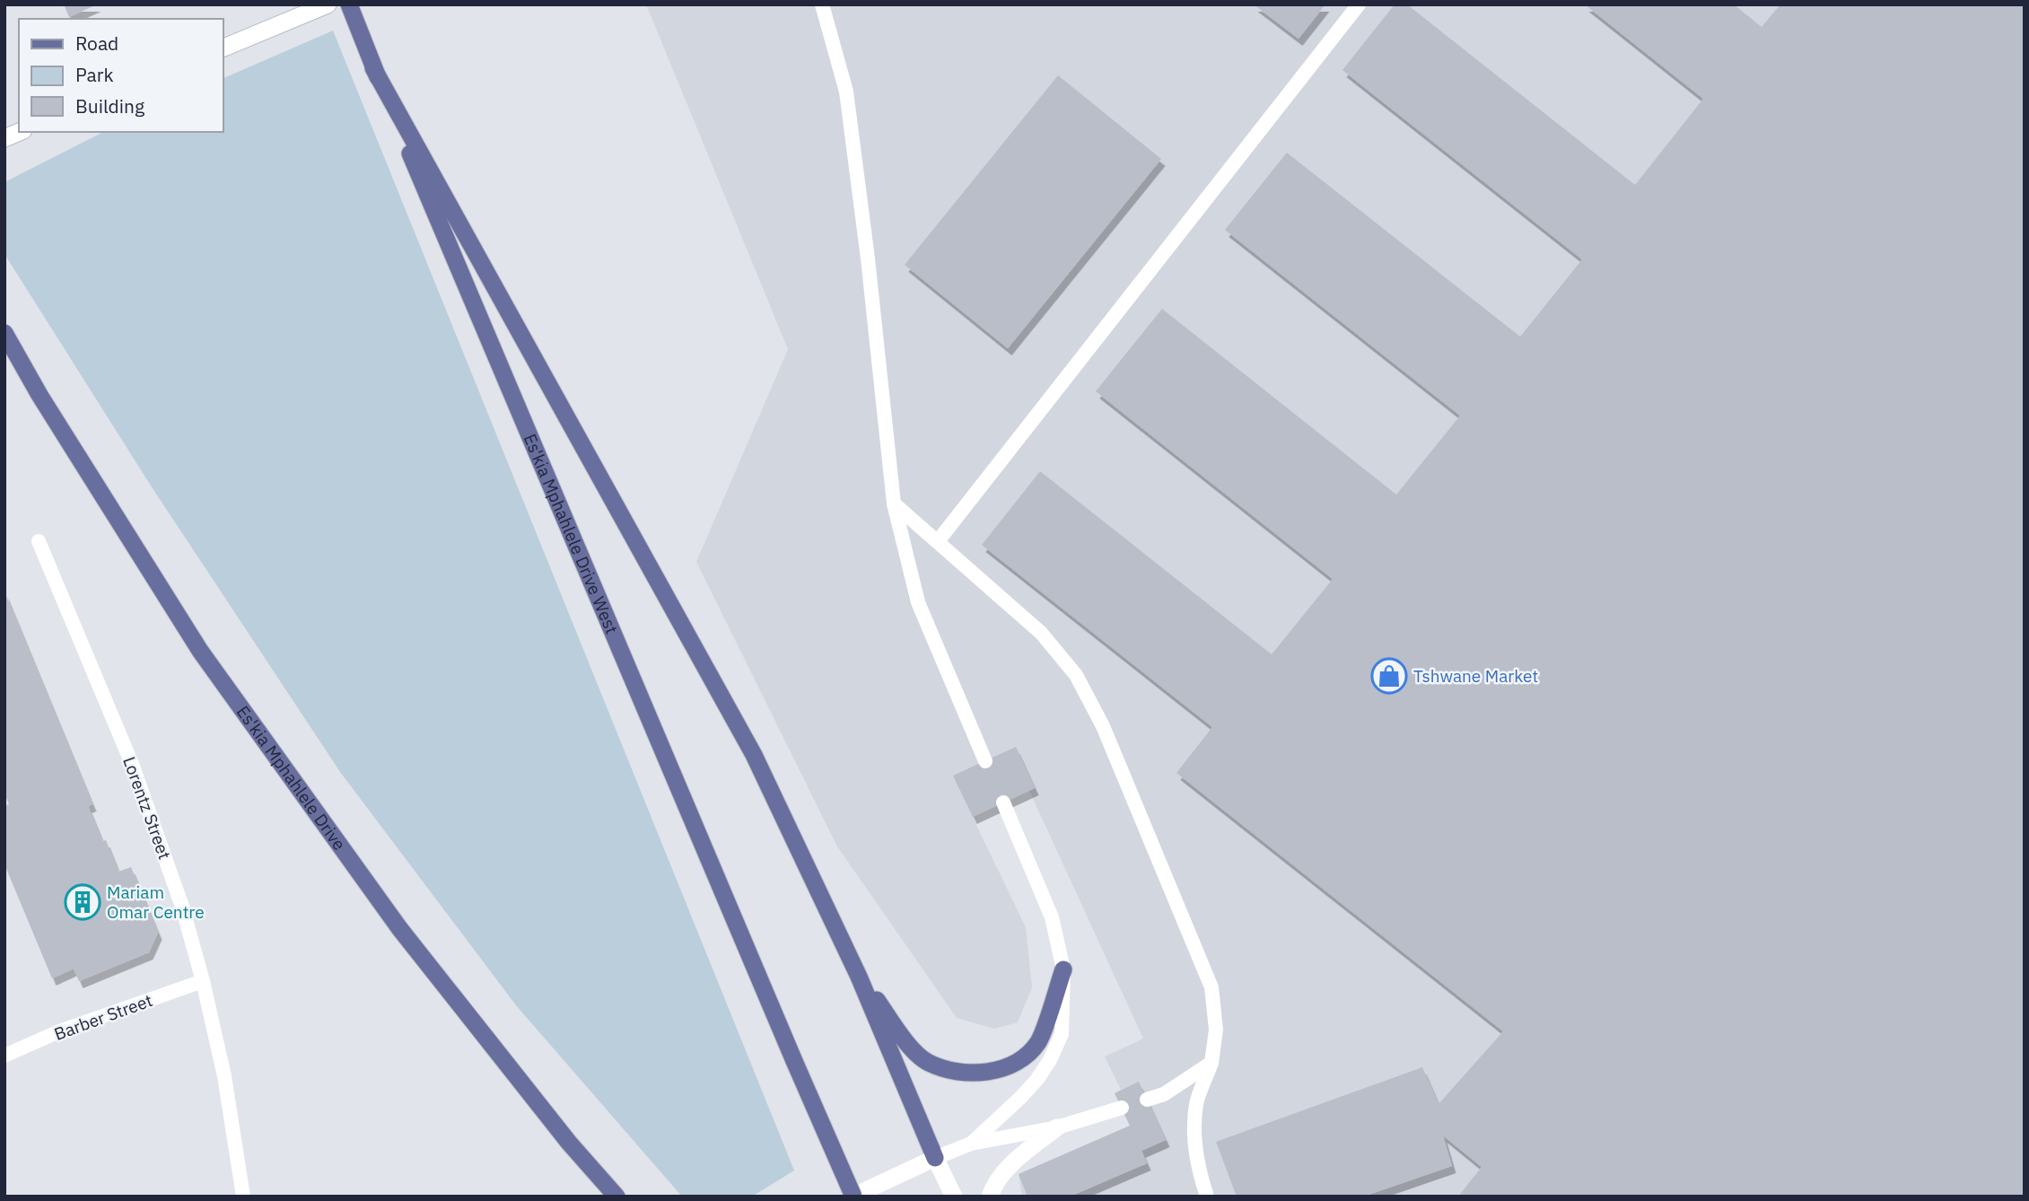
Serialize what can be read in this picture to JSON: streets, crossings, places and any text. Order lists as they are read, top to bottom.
{
  "streets": {
    "main road": ["Es'kia Mphahlele Drive West", "Es'kia Mphahlele Drive"],
    "lane": ["Lorentz Street", "Barber Street"]
  },
  "crossings": [
    ["Lorentz Street", "Barber Street"]
  ],
  "places": {
    "shop": ["Tshwane Market"],
    "building": ["Mariam Omar Centre"]
  },
  "legend": ["Road", "Park", "Building"]
}
